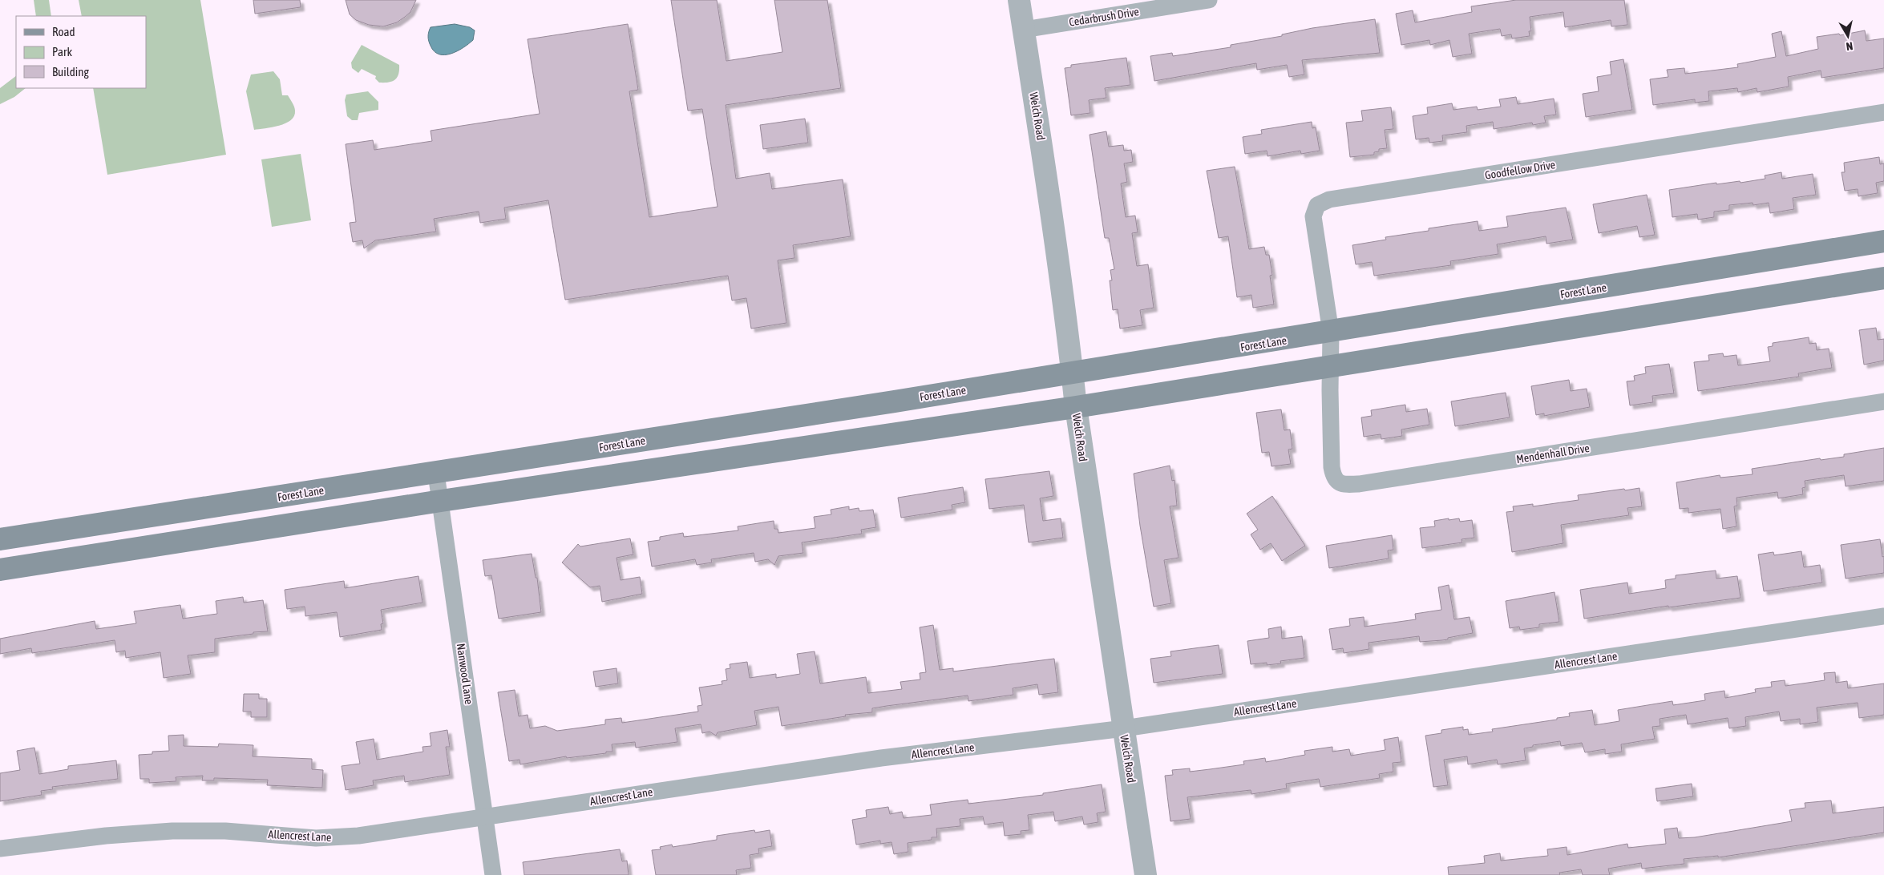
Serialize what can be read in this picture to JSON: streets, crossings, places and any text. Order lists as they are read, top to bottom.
{
  "streets": {
    "main road": ["Forest Lane"],
    "street": [
      "Cedarbrush Drive",
      "Welch Road",
      "Goodfellow Drive",
      "Mendenhall Drive",
      "Allencrest Lane",
      "Nanwood Lane"
    ]
  },
  "crossings": [
    ["Cedarbrush Drive", "Welch Road"],
    ["Welch Road", "Forest Lane"],
    ["Welch Road", "Allencrest Lane"],
    ["Goodfellow Drive", "Forest Lane"],
    ["Goodfellow Drive", "Mendenhall Drive"],
    ["Forest Lane", "Nanwood Lane"],
    ["Allencrest Lane", "Nanwood Lane"]
  ],
  "legend": ["Road", "Park", "Building"],
  "north": "bottom"
}
